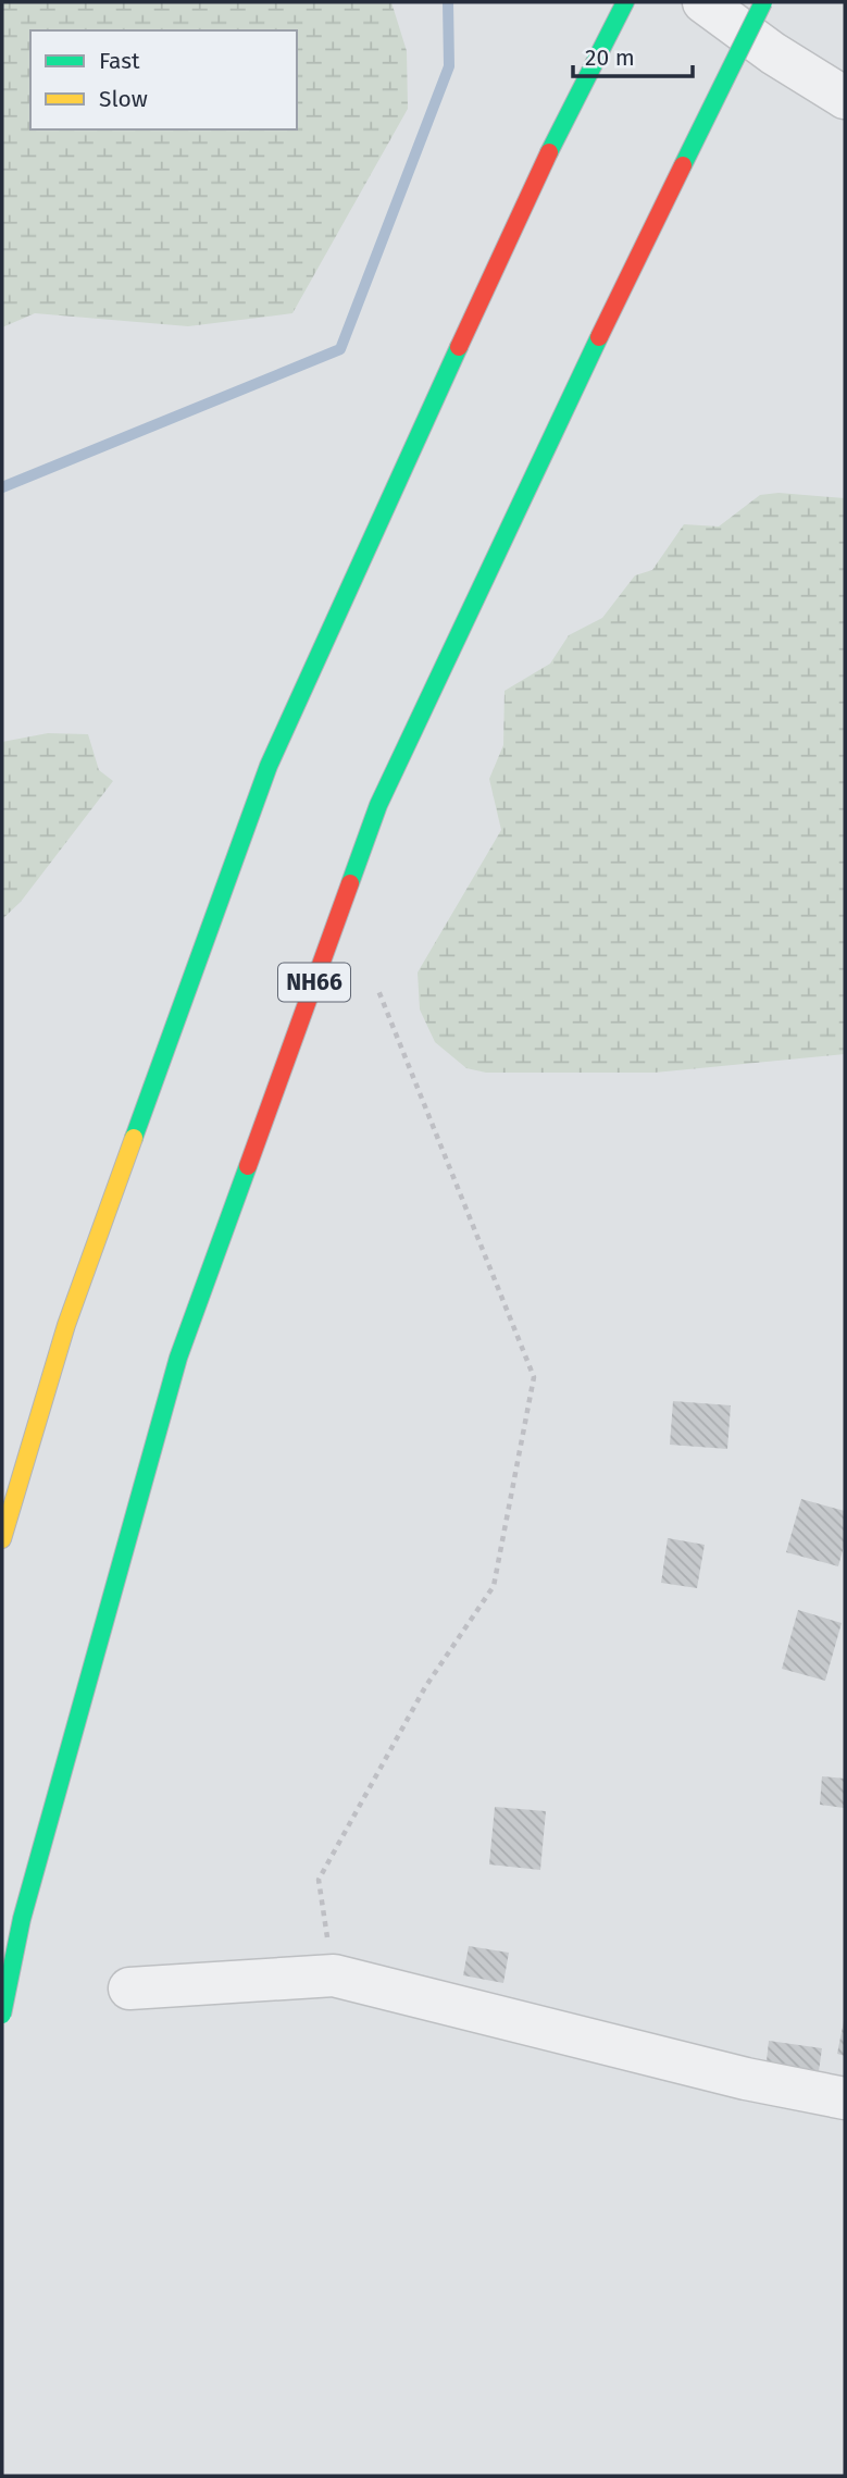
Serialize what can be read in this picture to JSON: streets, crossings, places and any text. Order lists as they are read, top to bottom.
{
  "streets": {
    "highway": ["NH66"]
  },
  "legend": ["Fast", "Slow"],
  "scale_bar": "20 m"
}
